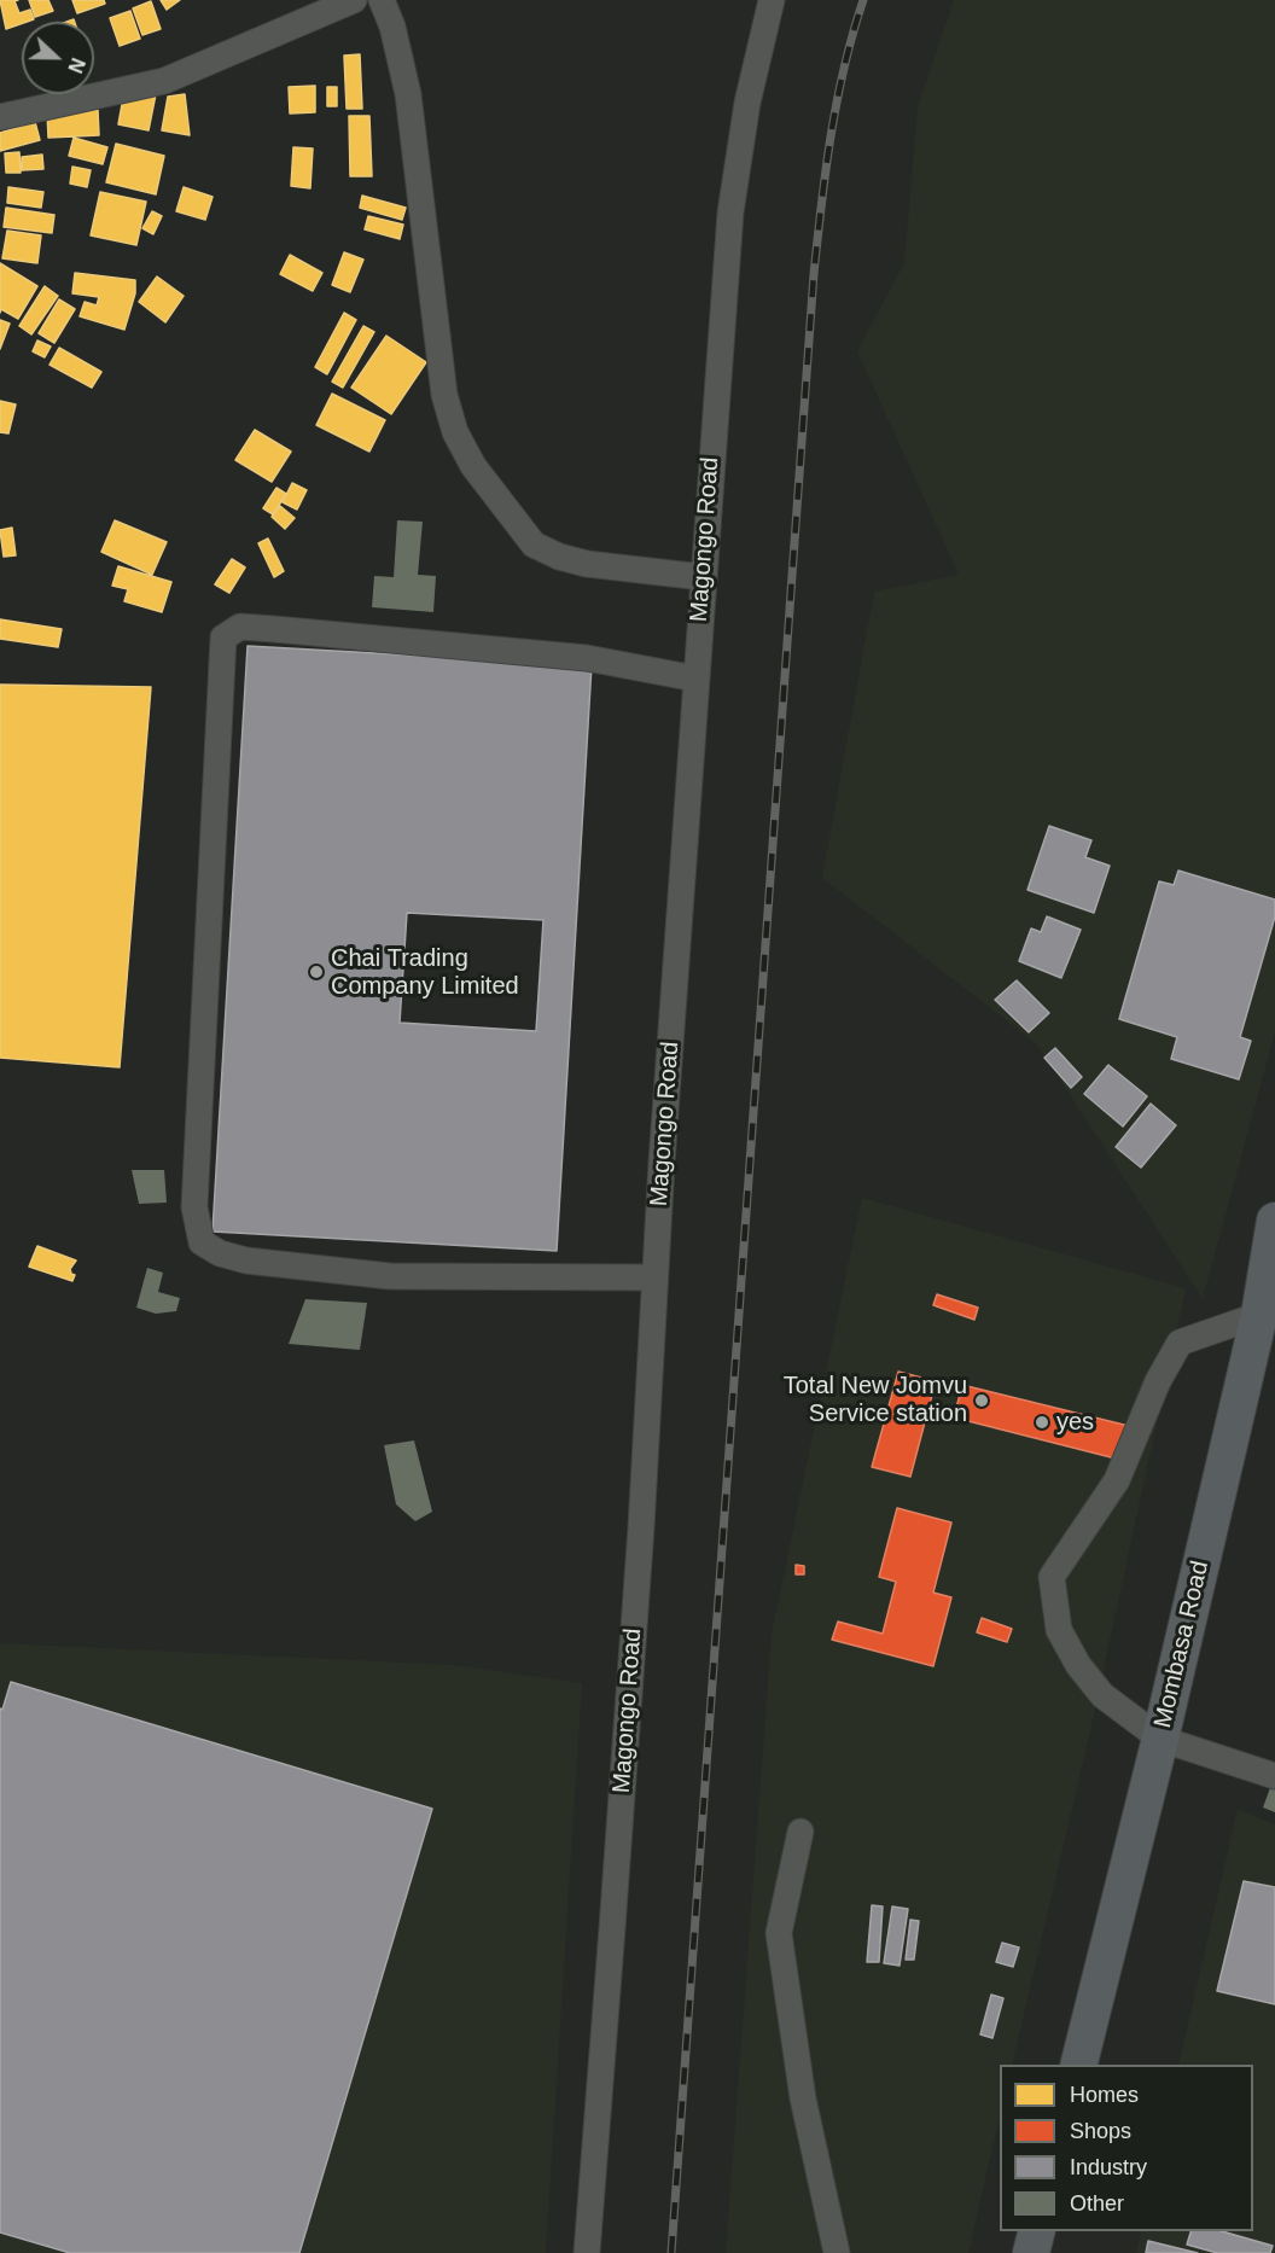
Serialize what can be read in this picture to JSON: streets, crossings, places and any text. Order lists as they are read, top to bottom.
{
  "streets": {
    "highway": ["Mombasa Road"],
    "street": ["Magongo Road"]
  },
  "places": ["Chai Trading Company Limited", "Total New Jomvu Service station", "yes"],
  "legend": [
    "Homes",
    "Shops",
    "Industry",
    "Other"
  ],
  "north": "right"
}
